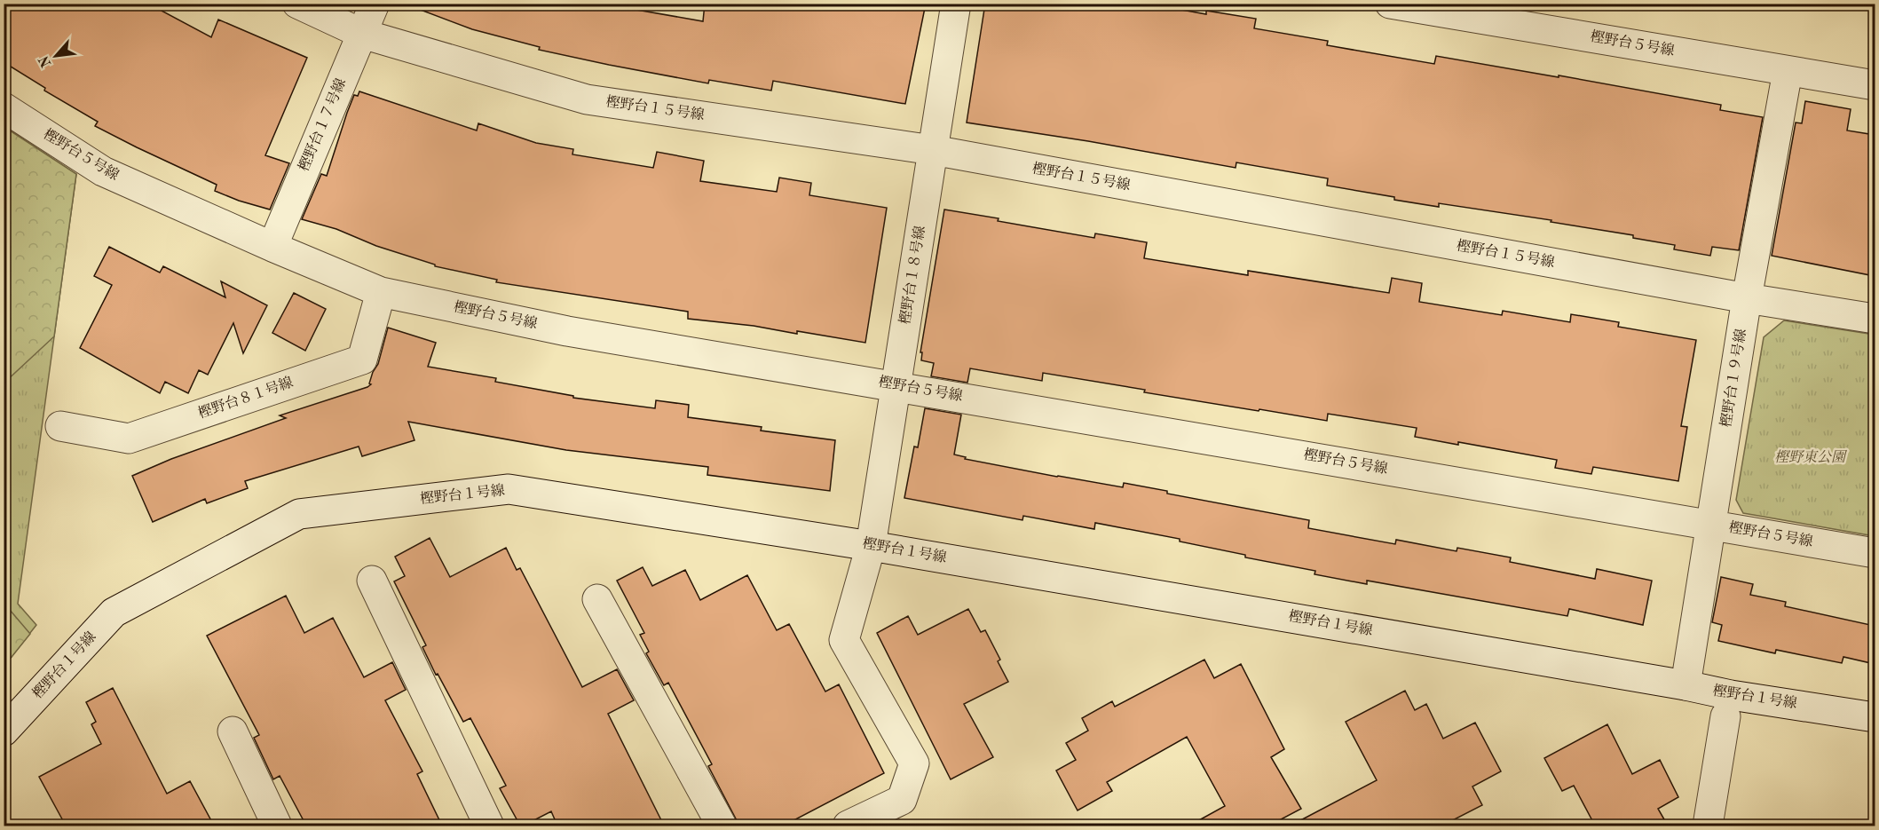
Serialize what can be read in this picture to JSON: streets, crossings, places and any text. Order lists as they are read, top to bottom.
{
  "streets": {
    "street": [
      "樫野台５号線",
      "樫野台１５号線",
      "樫野台１７号線",
      "樫野台１８号線",
      "樫野台１９号線",
      "樫野台８１号線",
      "樫野台１号線"
    ]
  },
  "crossings": [
    ["樫野台５号線", "樫野台１７号線"],
    ["樫野台５号線", "樫野台１８号線"],
    ["樫野台５号線", "樫野台１９号線"],
    ["樫野台５号線", "樫野台８１号線"],
    ["樫野台１５号線", "樫野台１７号線"],
    ["樫野台１５号線", "樫野台１８号線"],
    ["樫野台１５号線", "樫野台１９号線"],
    ["樫野台１８号線", "樫野台１号線"],
    ["樫野台１９号線", "樫野台１号線"]
  ],
  "parks": ["樫野東公園"],
  "north": "bottom left"
}
